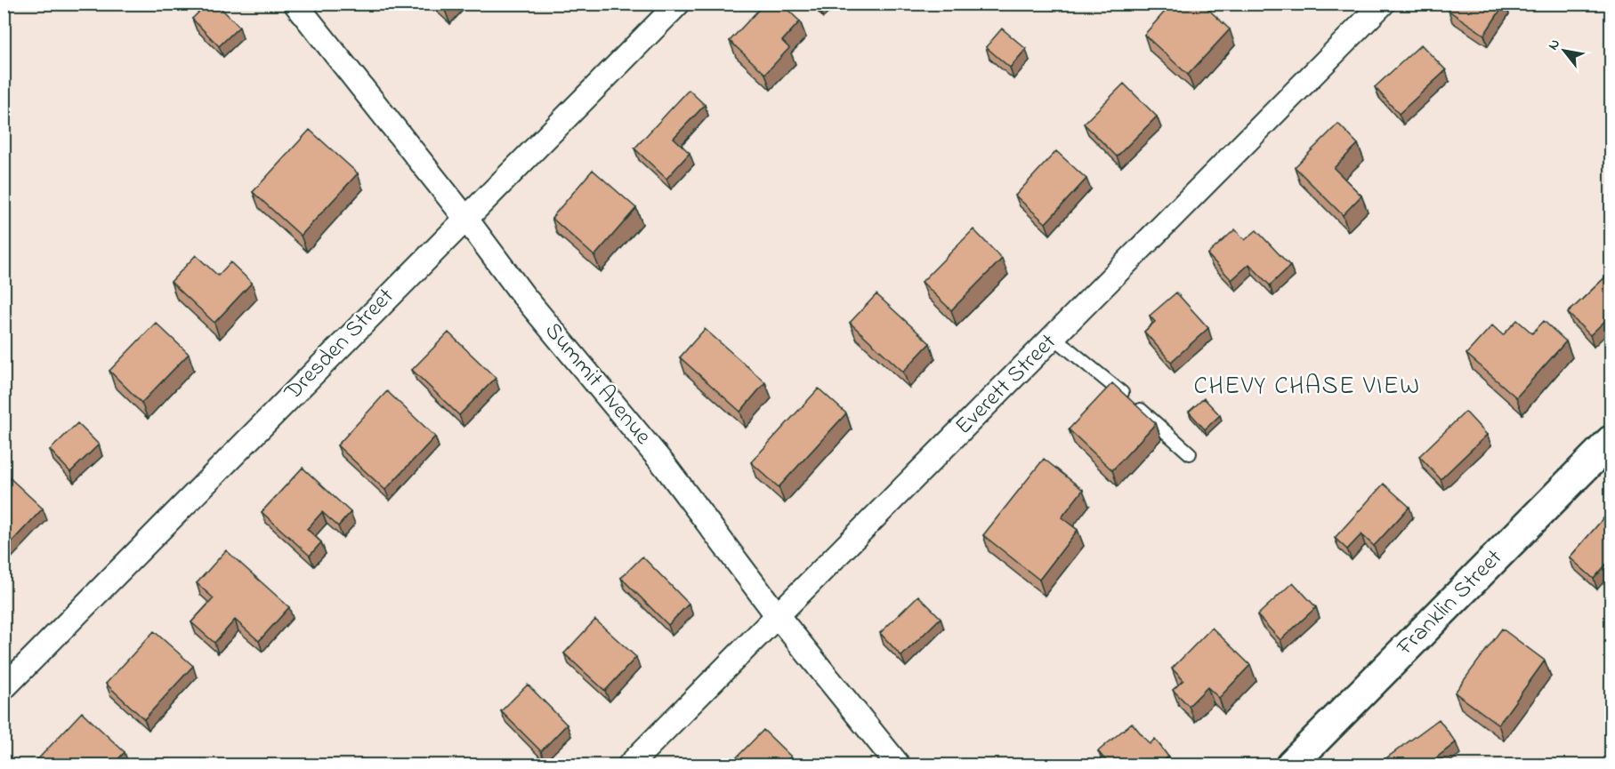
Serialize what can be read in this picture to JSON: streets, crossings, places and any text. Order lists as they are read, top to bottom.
{
  "streets": {
    "street": [
      "Dresden Street",
      "Summit Avenue",
      "Everett Street",
      "Franklin Street"
    ]
  },
  "crossings": [
    ["Dresden Street", "Summit Avenue"],
    ["Summit Avenue", "Everett Street"]
  ],
  "districts": ["CHEVY CHASE VIEW"],
  "north": "top left"
}
